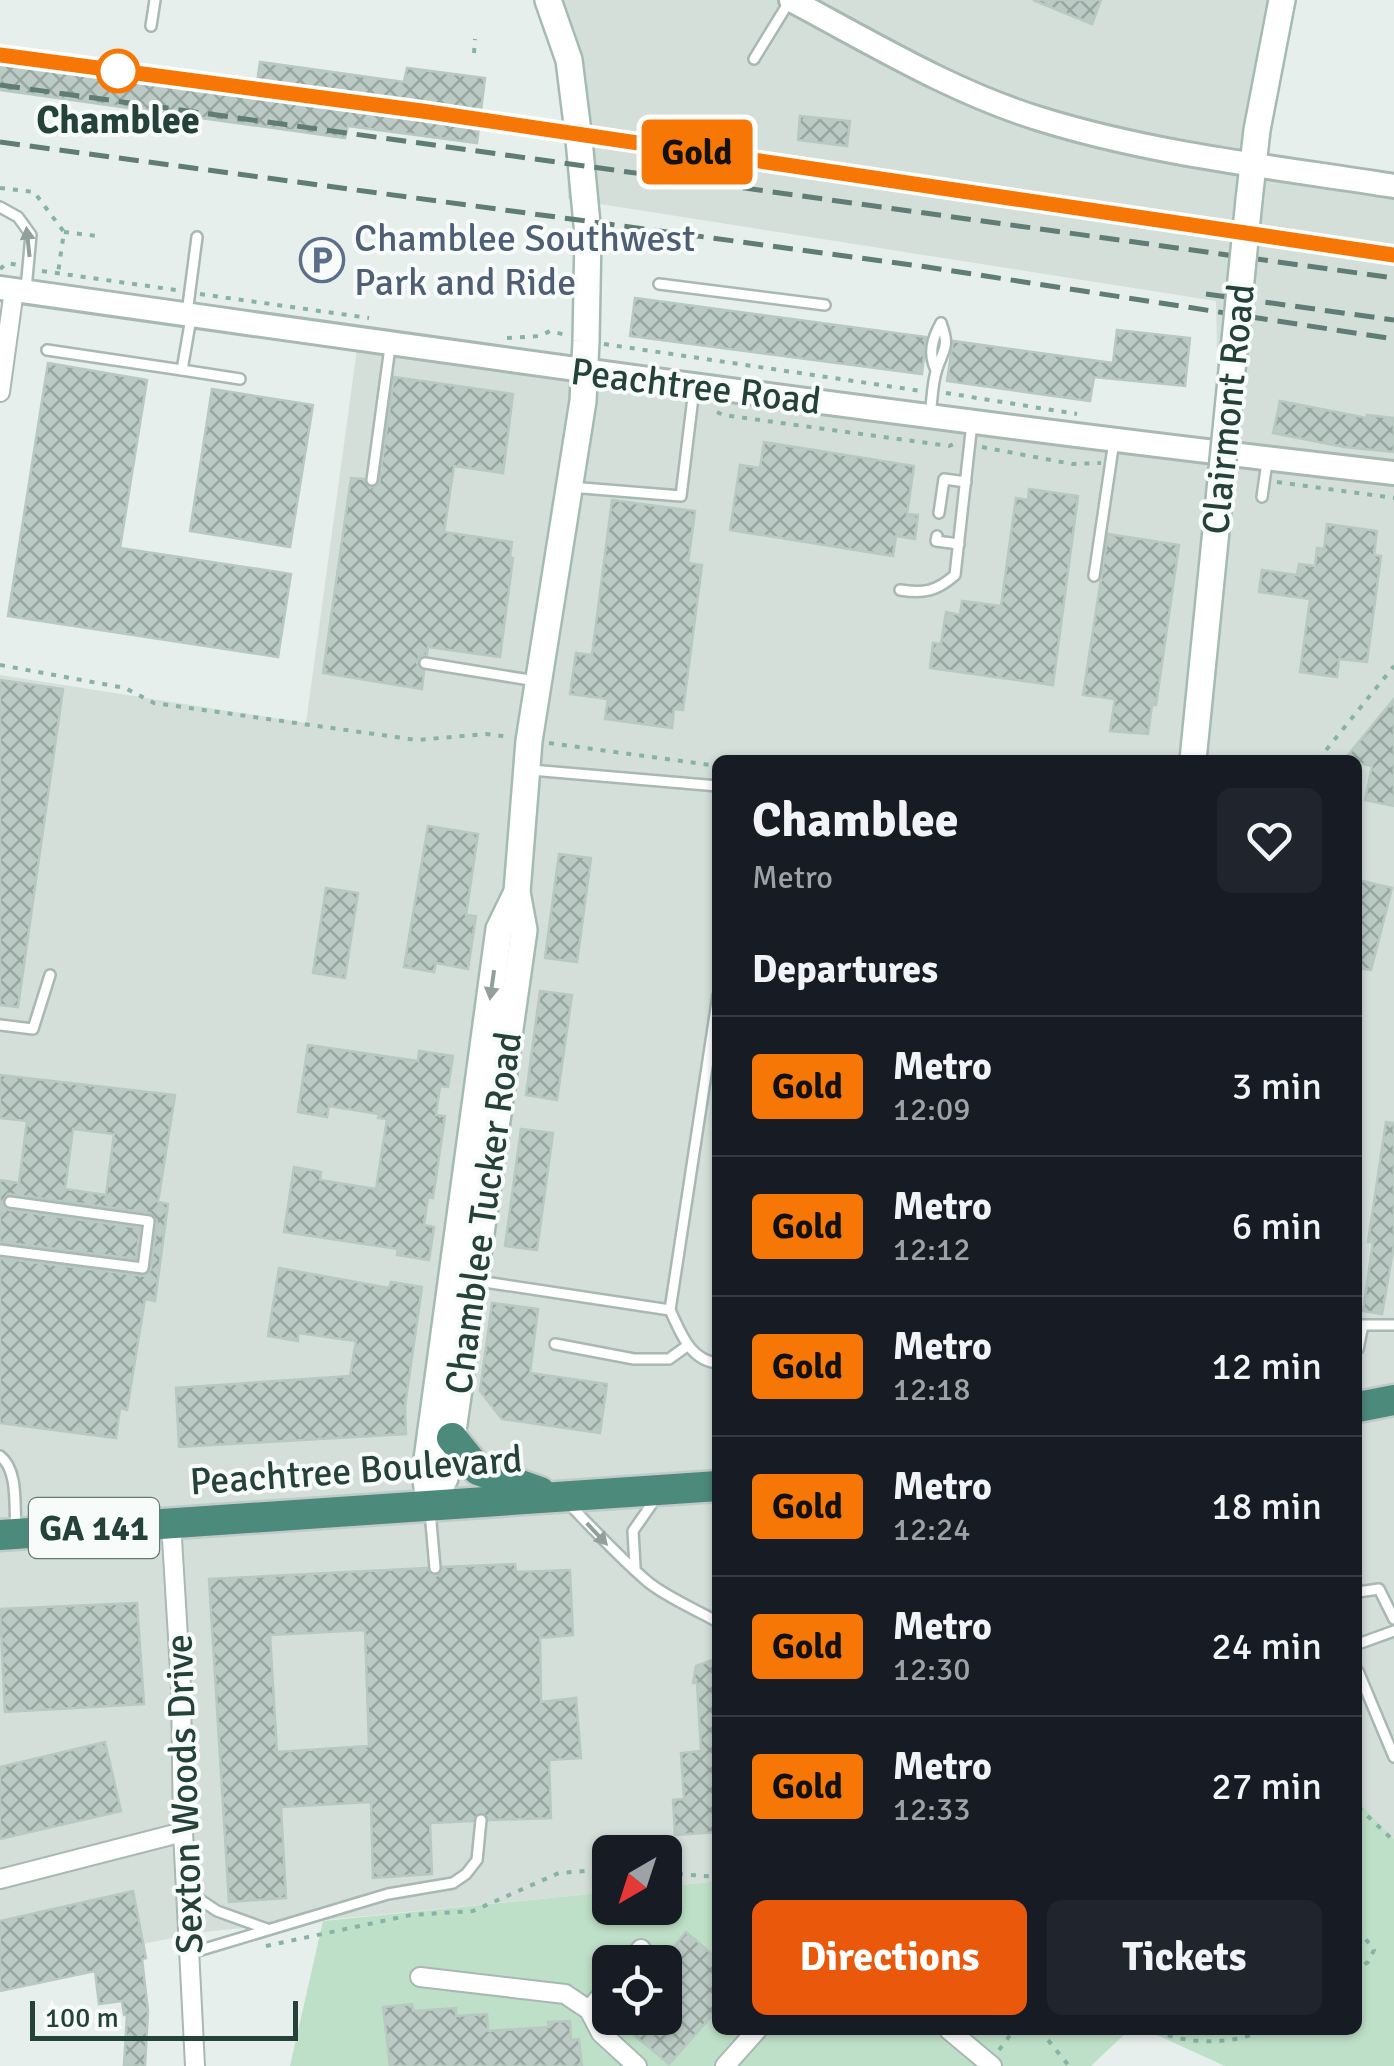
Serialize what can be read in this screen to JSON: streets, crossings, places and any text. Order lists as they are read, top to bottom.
{
  "streets": {
    "highway": ["Peachtree Boulevard", "GA 141"],
    "main road": ["Clairmont Road", "Chamblee Tucker Road"],
    "street": ["Peachtree Road", "Sexton Woods Drive"]
  },
  "crossings": [
    ["Peachtree Road", "Chamblee Tucker Road"],
    ["Chamblee Tucker Road", "Peachtree Boulevard"],
    ["Peachtree Boulevard", "Sexton Woods Drive"]
  ],
  "places": {
    "other": ["Chamblee"],
    "parking": ["Chamblee Southwest Park and Ride"]
  },
  "lines": ["metro line Gold"],
  "scale_bar": "100 m",
  "north": "bottom left",
  "page": {
    "on_map": "Gold",
    "heading": [
      ["Chamblee", "Metro"],
      "Departures"
    ],
    "list": [
      {
        "mark": "Gold",
        "name": "Metro",
        "note": "12:09",
        "value": "3 min"
      },
      {
        "mark": "Gold",
        "name": "Metro",
        "note": "12:12",
        "value": "6 min"
      },
      {
        "mark": "Gold",
        "name": "Metro",
        "note": "12:18",
        "value": "12 min"
      },
      {
        "mark": "Gold",
        "name": "Metro",
        "note": "12:24",
        "value": "18 min"
      },
      {
        "mark": "Gold",
        "name": "Metro",
        "note": "12:30",
        "value": "24 min"
      },
      {
        "mark": "Gold",
        "name": "Metro",
        "note": "12:33",
        "value": "27 min"
      }
    ],
    "buttons": ["Directions", "Tickets"],
    "scale": "100 m"
  }
}
